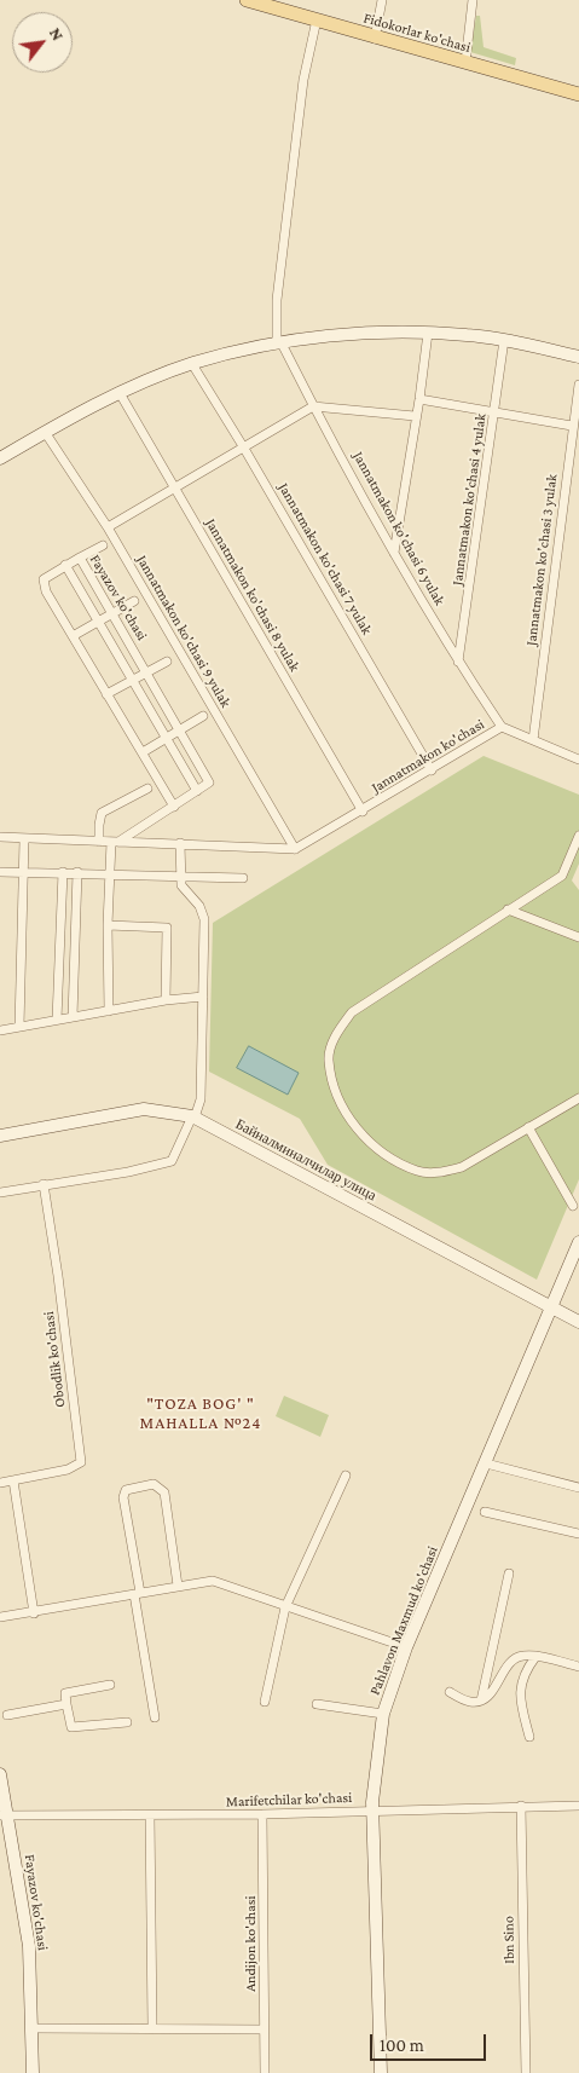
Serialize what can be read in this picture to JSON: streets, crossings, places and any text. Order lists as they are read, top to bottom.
{
  "streets": {
    "main road": ["Fidokorlar ko'chasi"],
    "street": [
      "Jannatmakon ko'chasi 4 yulak",
      "Jannatmakon ko'chasi 6 yulak",
      "Jannatmakon ko'chasi 7 yulak",
      "Jannatmakon ko'chasi 3 yulak",
      "Jannatmakon ko'chasi 8 yulak",
      "Fayazov ko'chasi",
      "Jannatmakon ko'chasi 9 yulak",
      "Jannatmakon ko'chasi",
      "Байналминалчилар улица",
      "Obodlik ko'chasi",
      "Pahlavon Maxmud ko'chasi",
      "Marifetchilar ko'chasi",
      "Ibn Sino",
      "Andijon ko'chasi"
    ]
  },
  "crossings": [
    ["Jannatmakon ko'chasi 4 yulak", "Jannatmakon ko'chasi 6 yulak"],
    ["Jannatmakon ko'chasi 6 yulak", "Jannatmakon ko'chasi"],
    ["Jannatmakon ko'chasi 7 yulak", "Jannatmakon ko'chasi"],
    ["Jannatmakon ko'chasi 3 yulak", "Jannatmakon ko'chasi"],
    ["Jannatmakon ko'chasi 8 yulak", "Jannatmakon ko'chasi"],
    ["Fayazov ko'chasi", "Marifetchilar ko'chasi"],
    ["Jannatmakon ko'chasi 9 yulak", "Jannatmakon ko'chasi"],
    ["Байналминалчилар улица", "Pahlavon Maxmud ko'chasi"],
    ["Pahlavon Maxmud ko'chasi", "Marifetchilar ko'chasi"],
    ["Marifetchilar ko'chasi", "Ibn Sino"],
    ["Marifetchilar ko'chasi", "Andijon ko'chasi"]
  ],
  "districts": ["\"TOZA BOG' \" MAHALLA №24"],
  "scale_bar": "100 m",
  "north": "top right"
}
